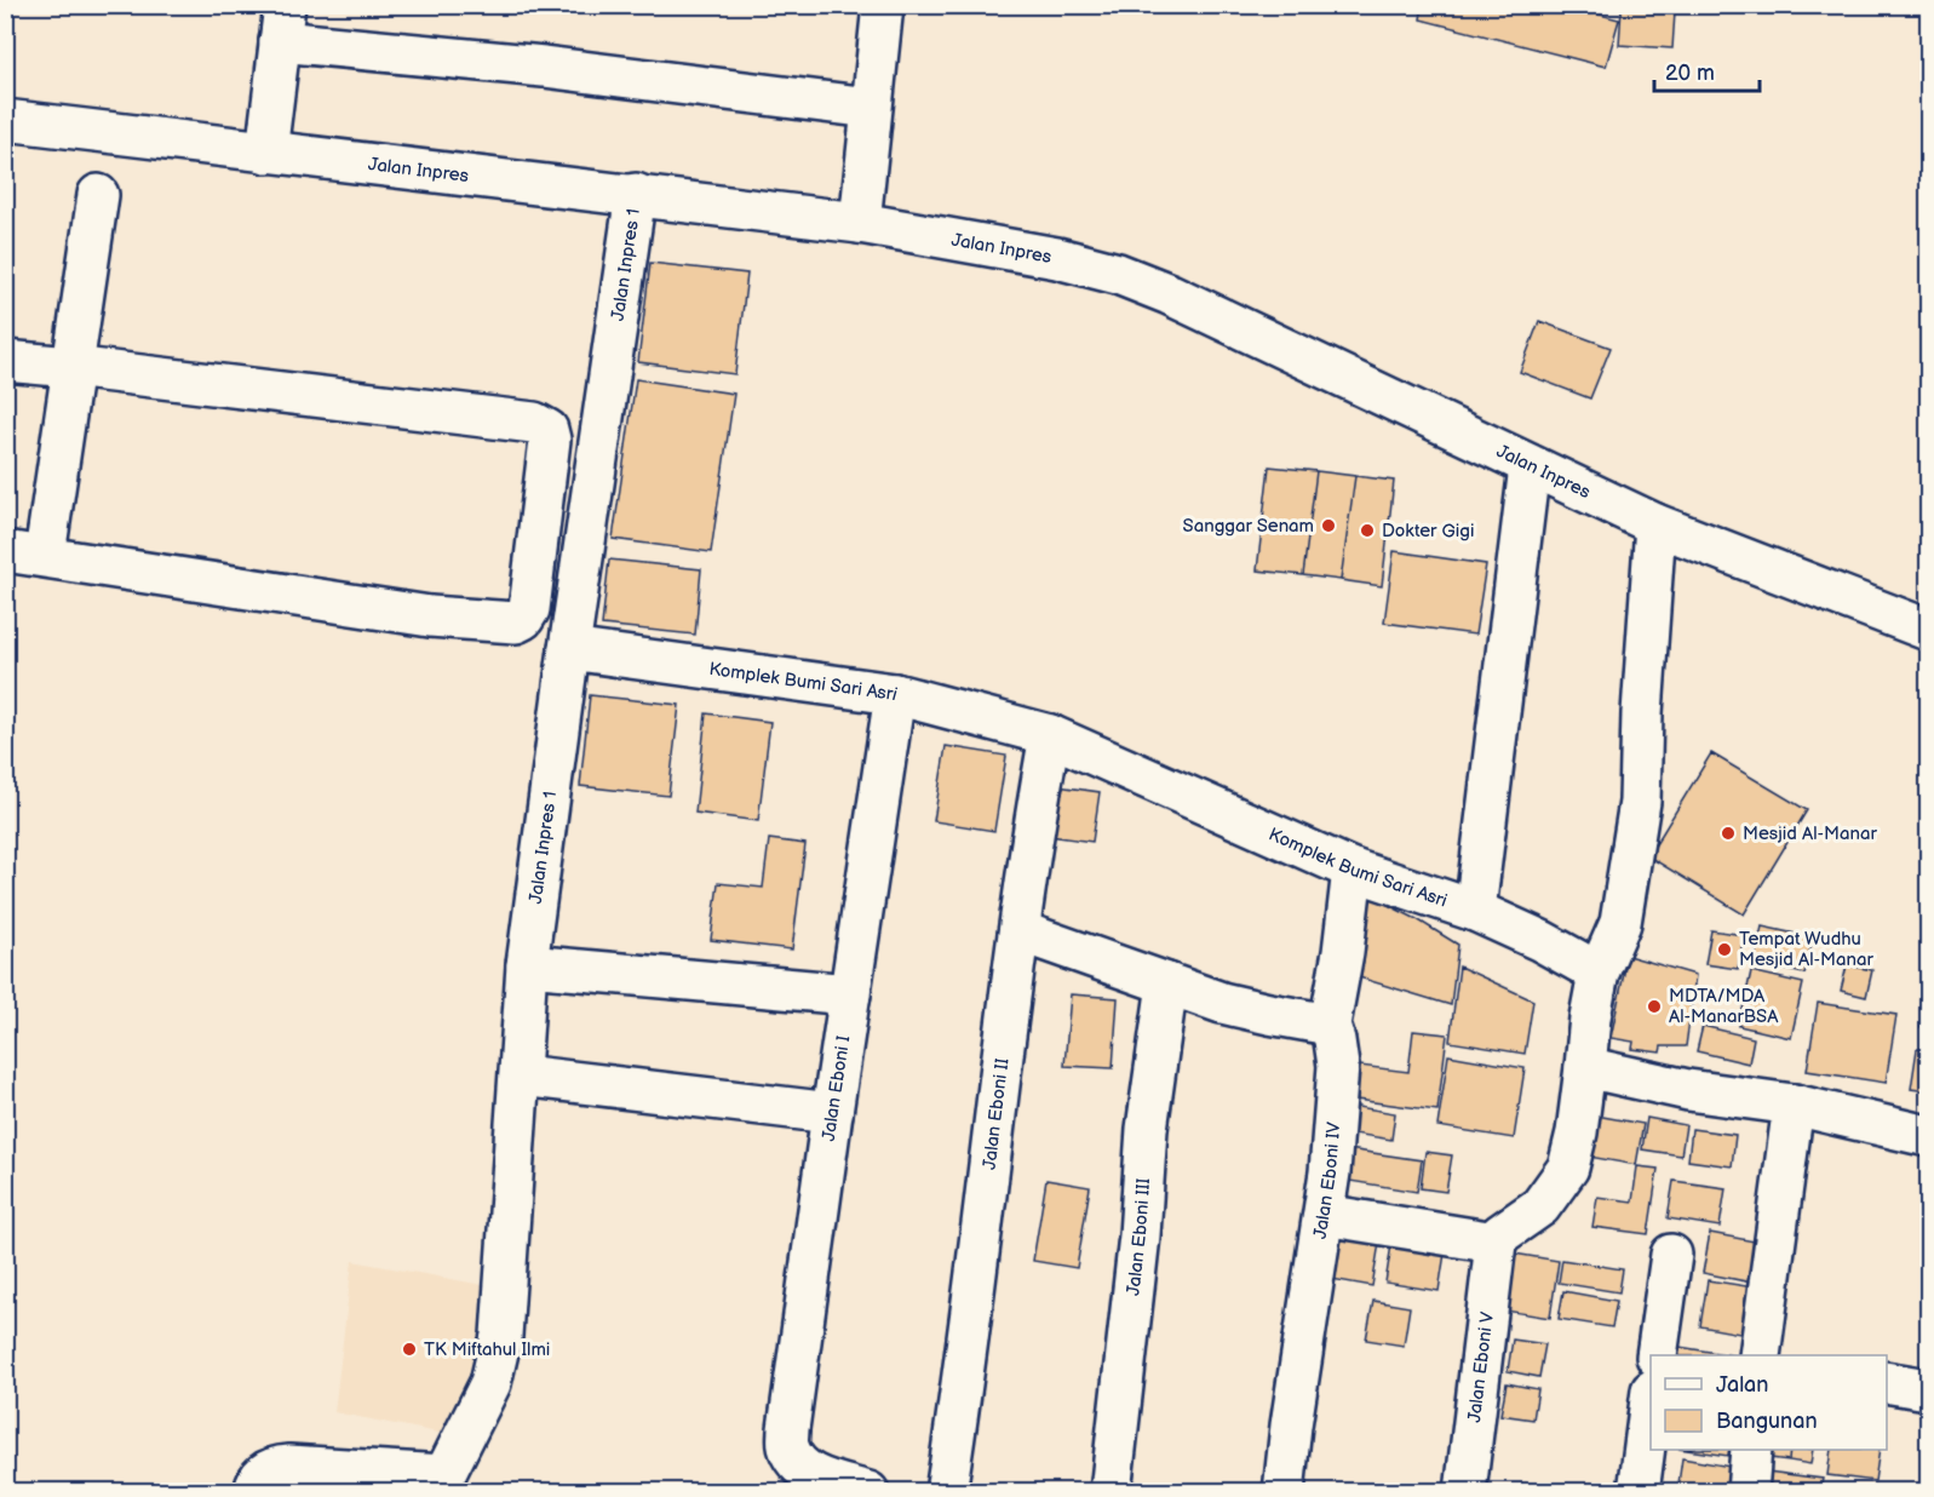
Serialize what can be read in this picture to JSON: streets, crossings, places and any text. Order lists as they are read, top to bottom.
{
  "streets": {
    "street": [
      "Jalan Inpres",
      "Jalan Inpres 1",
      "Komplek Bumi Sari Asri",
      "Jalan Eboni I",
      "Jalan Eboni II",
      "Jalan Eboni IV",
      "Jalan Eboni III",
      "Jalan Eboni V"
    ]
  },
  "crossings": [
    ["Jalan Inpres", "Jalan Inpres 1"],
    ["Jalan Inpres 1", "Komplek Bumi Sari Asri"],
    ["Komplek Bumi Sari Asri", "Jalan Eboni I"],
    ["Komplek Bumi Sari Asri", "Jalan Eboni II"],
    ["Komplek Bumi Sari Asri", "Jalan Eboni IV"]
  ],
  "places": [
    "Sanggar Senam",
    "Dokter Gigi",
    "Mesjid Al-Manar",
    "Tempat Wudhu Mesjid Al-Manar",
    "MDTA/MDA Al-ManarBSA",
    "TK Miftahul Ilmi"
  ],
  "legend": ["Jalan", "Bangunan"],
  "scale_bar": "20 m"
}
